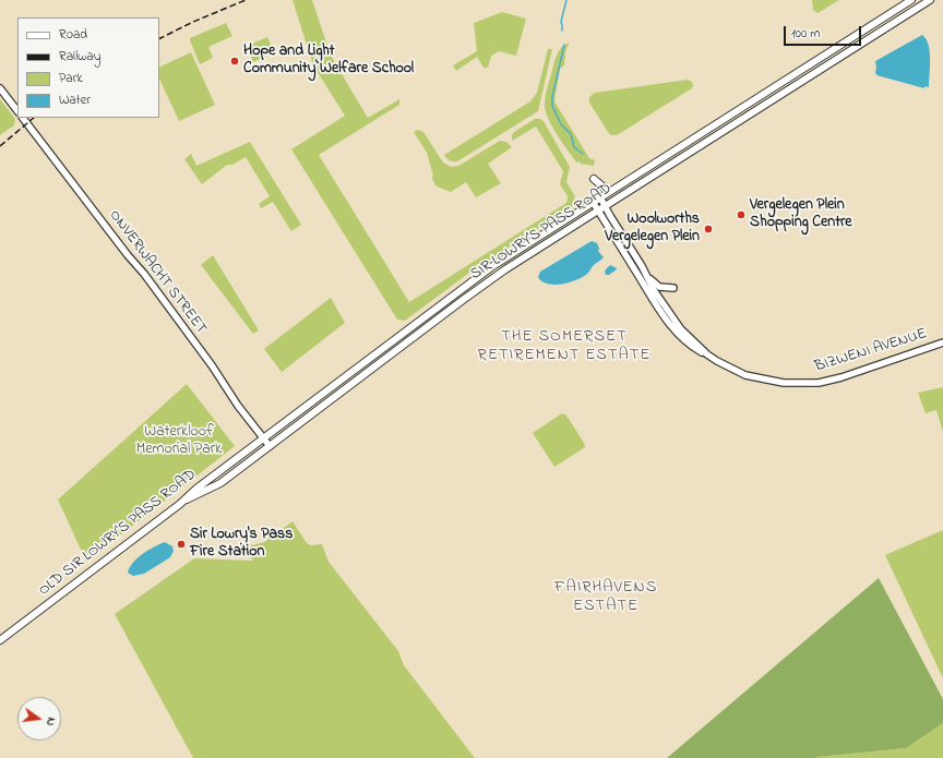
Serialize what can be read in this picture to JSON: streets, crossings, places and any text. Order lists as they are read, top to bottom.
{
  "streets": {
    "main road": ["SIR LOWRY'S PASS ROAD", "OLD SIR LOWRY'S PASS ROAD"],
    "street": ["ONVERWACHT STREET", "BIZWENI AVENUE"]
  },
  "crossings": [
    ["SIR LOWRY'S PASS ROAD", "ONVERWACHT STREET"],
    ["SIR LOWRY'S PASS ROAD", "BIZWENI AVENUE"],
    ["SIR LOWRY'S PASS ROAD", "OLD SIR LOWRY'S PASS ROAD"],
    ["ONVERWACHT STREET", "OLD SIR LOWRY'S PASS ROAD"]
  ],
  "districts": ["THE SOMERSET RETIREMENT ESTATE", "FAIRHAVENS ESTATE"],
  "parks": ["Waterkloof Memorial Park"],
  "places": [
    "Hope and Light Community Welfare School",
    "Vergelegen Plein Shopping Centre",
    "Woolworths Vergelegen Plein",
    "Sir Lowry's Pass Fire Station"
  ],
  "legend": [
    "Road",
    "Railway",
    "Park",
    "Water"
  ],
  "scale_bar": "100 m",
  "north": "right"
}
